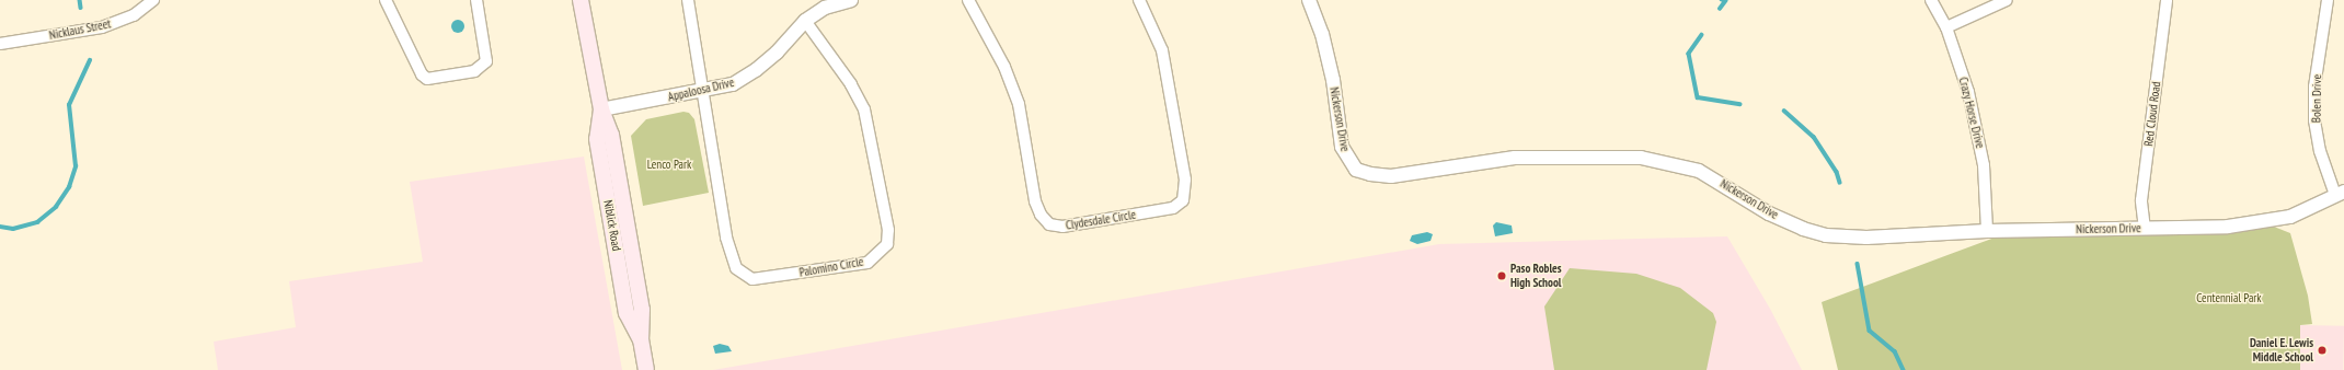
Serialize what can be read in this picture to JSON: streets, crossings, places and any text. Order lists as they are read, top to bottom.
{
  "streets": {
    "main road": ["Niblick Road"],
    "street": [
      "Nicklaus Street",
      "Appaloosa Drive",
      "Bolen Drive",
      "Crazy Horse Drive",
      "Red Cloud Road",
      "Nickerson Drive",
      "Clydesdale Circle",
      "Palomino Circle"
    ]
  },
  "crossings": [
    ["Appaloosa Drive", "Niblick Road"],
    ["Appaloosa Drive", "Palomino Circle"],
    ["Bolen Drive", "Nickerson Drive"],
    ["Crazy Horse Drive", "Nickerson Drive"],
    ["Red Cloud Road", "Nickerson Drive"]
  ],
  "parks": ["Lenco Park", "Centennial Park"],
  "places": ["Paso Robles High School", "Daniel E. Lewis Middle School"]
}
